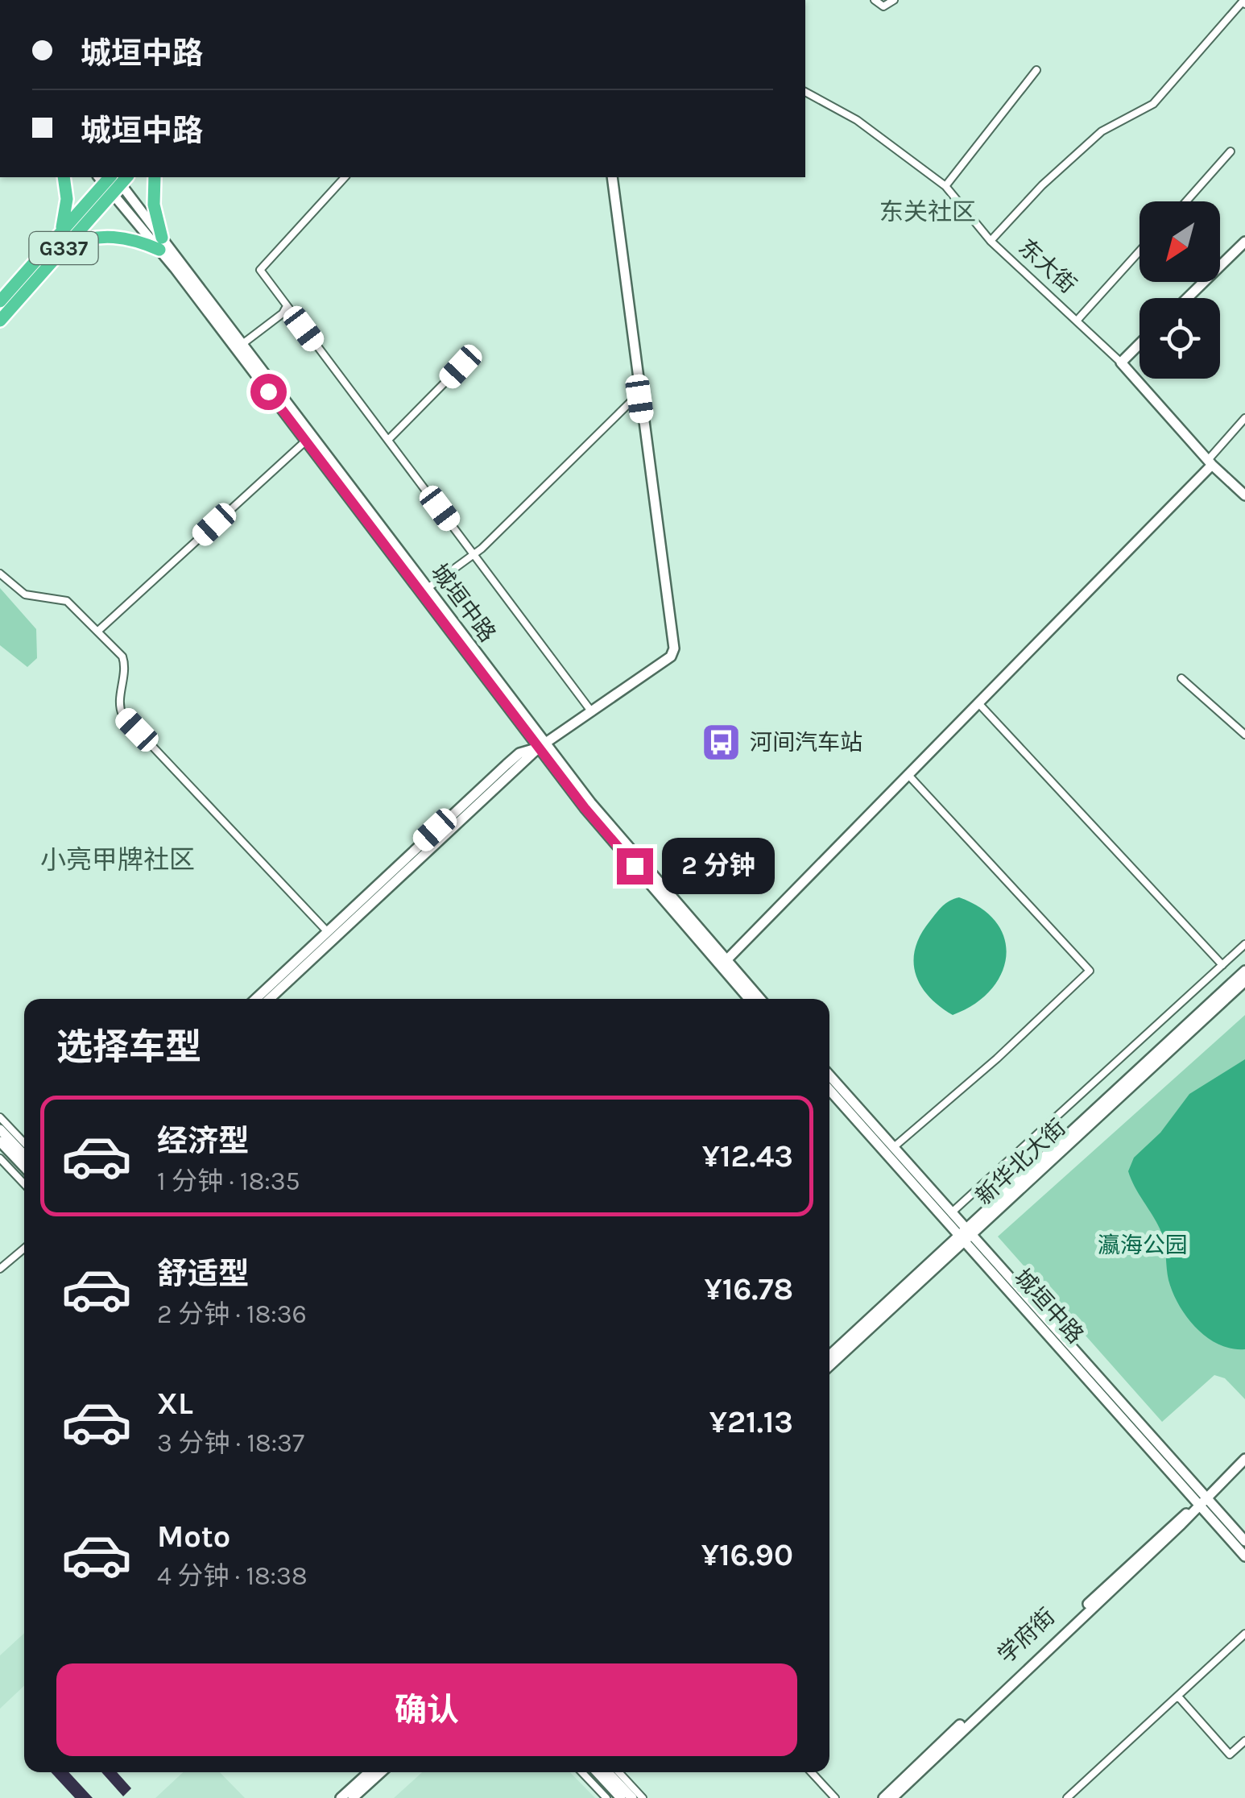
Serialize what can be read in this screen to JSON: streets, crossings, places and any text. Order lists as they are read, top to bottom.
{
  "streets": {
    "highway": ["G337"],
    "main road": [
      "东大街",
      "城垣中路",
      "新华北大街",
      "学府街"
    ]
  },
  "crossings": [
    ["G337", "城垣中路"],
    ["城垣中路", "新华北大街"],
    ["城垣中路", "学府街"]
  ],
  "districts": ["东关社区", "小亮甲牌社区"],
  "parks": ["瀛海公园"],
  "places": {
    "bus stop": ["河间汽车站"]
  },
  "north": "bottom left",
  "page": {
    "banner": ["城垣中路", "城垣中路"],
    "bubble": "2 分钟",
    "heading": "选择车型",
    "list": [
      {
        "name": "经济型",
        "note": "1 分钟 · 18:35",
        "value": "¥12.43"
      },
      {
        "name": "舒适型",
        "note": "2 分钟 · 18:36",
        "value": "¥16.78"
      },
      {
        "name": "XL",
        "note": "3 分钟 · 18:37",
        "value": "¥21.13"
      },
      {
        "name": "Moto",
        "note": "4 分钟 · 18:38",
        "value": "¥16.90"
      }
    ],
    "buttons": "确认"
  }
}
